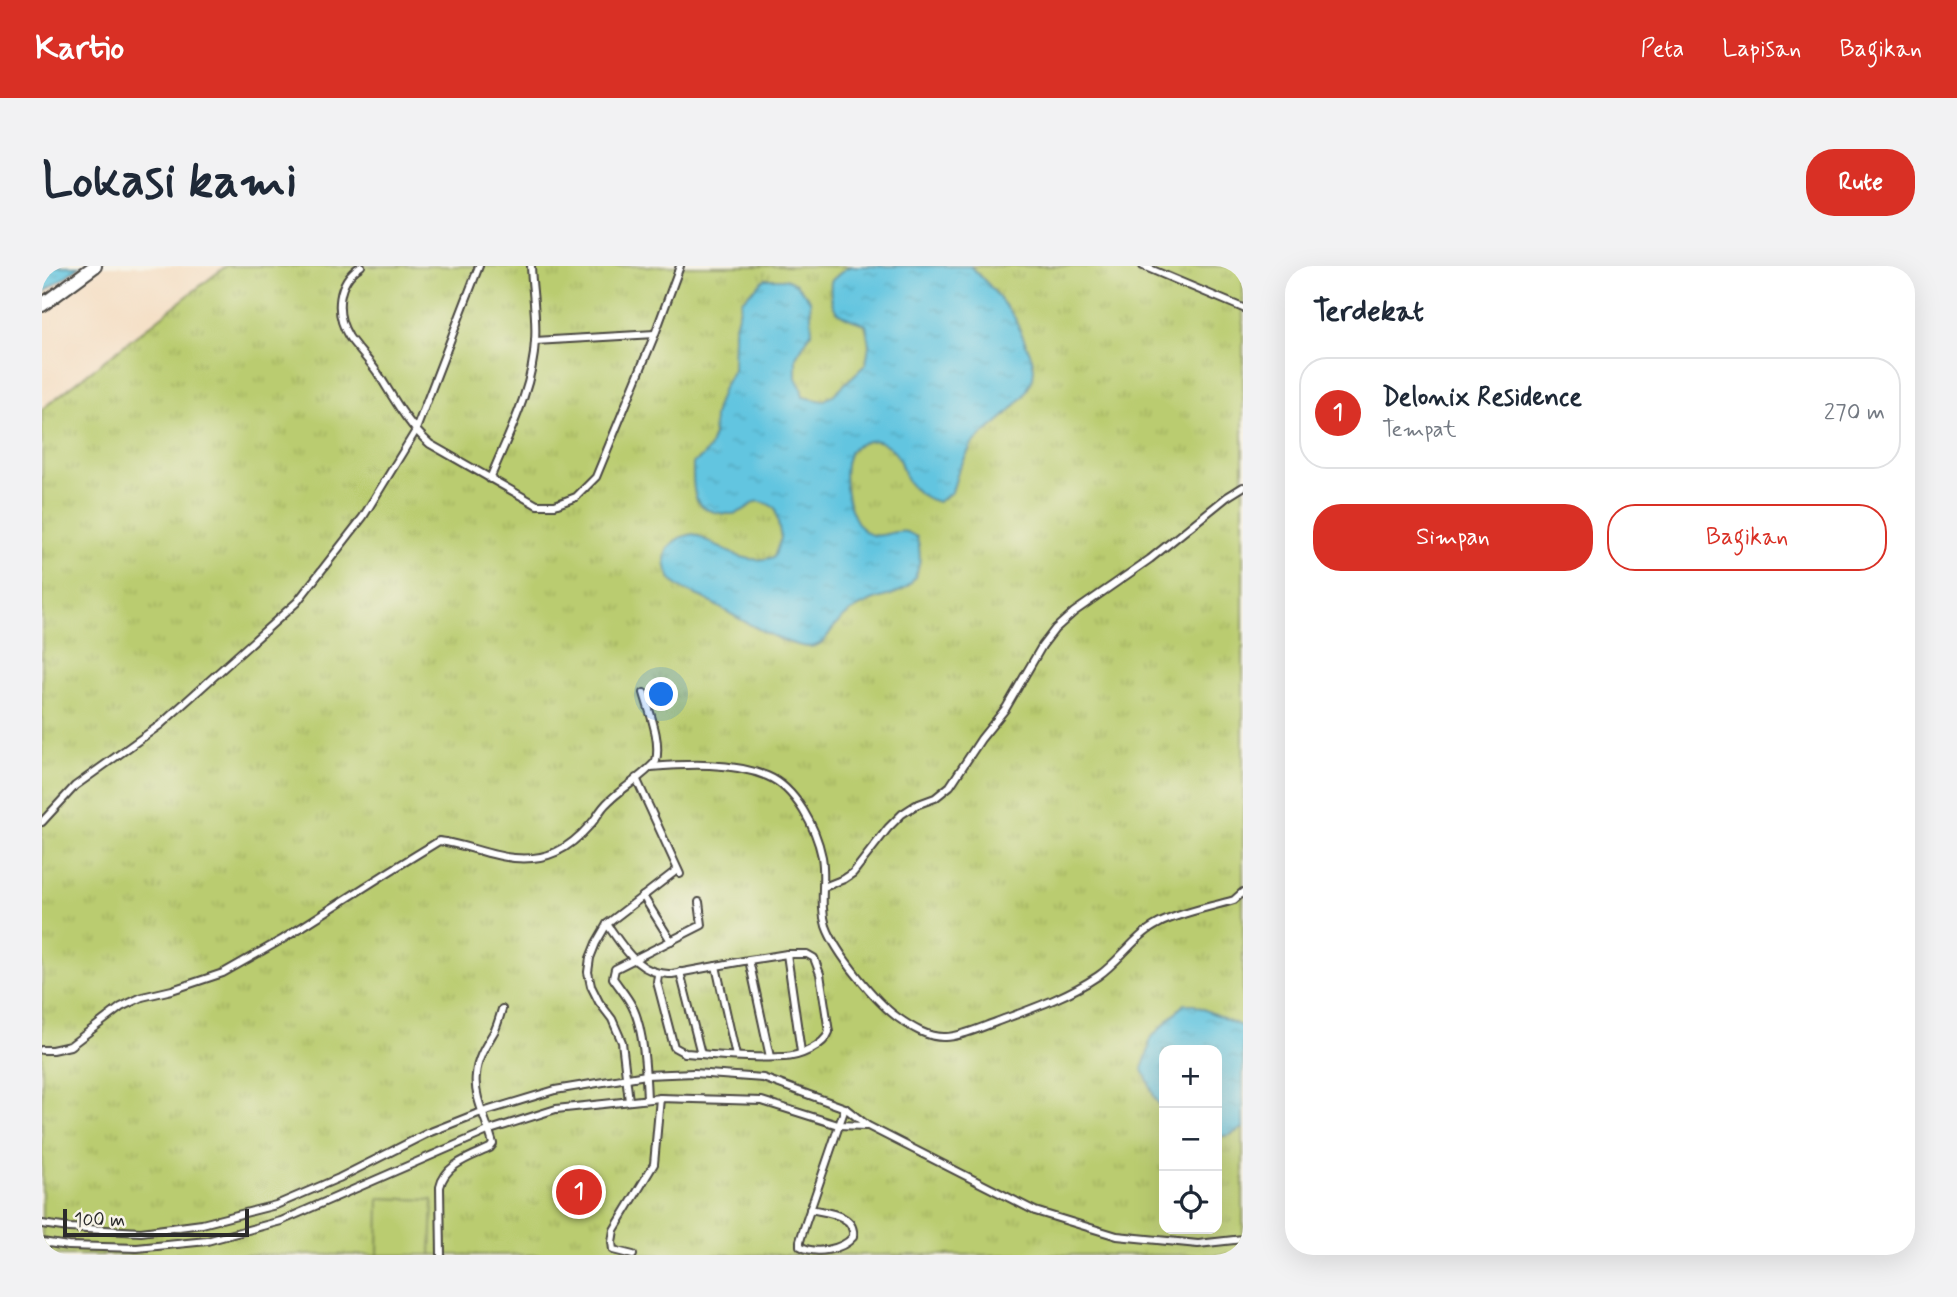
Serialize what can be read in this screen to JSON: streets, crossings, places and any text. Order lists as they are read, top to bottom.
{
  "scale_bar": "100 m",
  "page": {
    "header": "Kartio",
    "nav": ["Peta", "Lapisan", "Bagikan"],
    "buttons": [
      "Rute",
      ["Simpan", "Bagikan"]
    ],
    "title": "Lokasi kami",
    "heading": "Terdekat",
    "list": [
      {
        "mark": "1",
        "name": "Delonix Residence",
        "note": "Tempat",
        "value": "270 m"
      }
    ],
    "map_buttons": ["+", "−"],
    "pins": "1",
    "scale": "100 m"
  }
}
